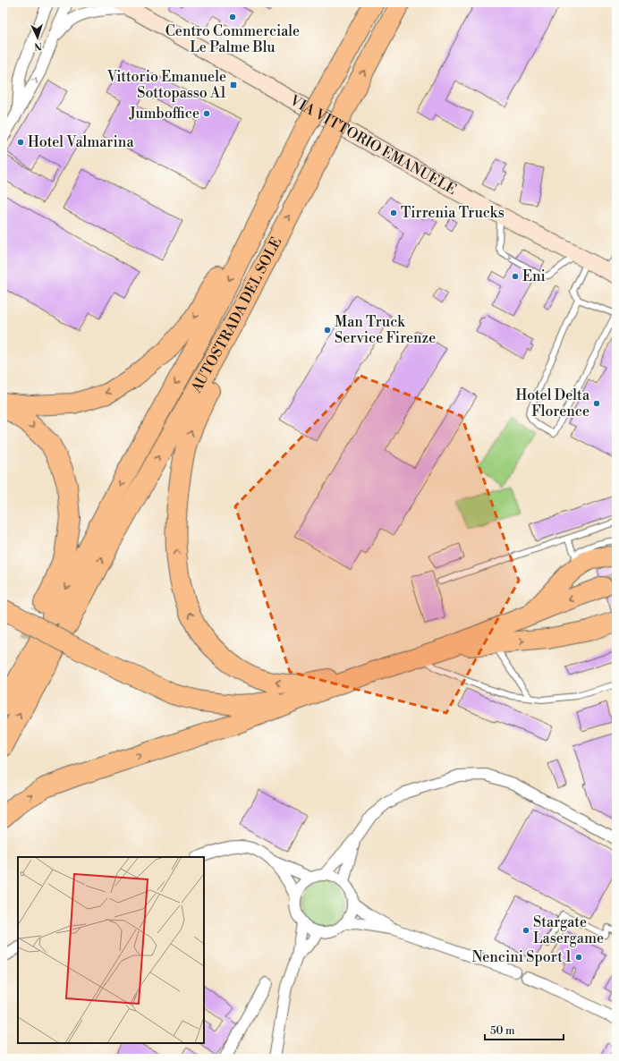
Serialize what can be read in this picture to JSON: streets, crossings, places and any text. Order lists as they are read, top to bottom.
{
  "streets": {
    "highway": ["AUTOSTRADA DEL SOLE"],
    "main road": ["VIA VITTORIO EMANUELE"]
  },
  "places": {
    "other": [
      "Centro Commerciale Le Palme Blu",
      "Jumboffice",
      "Hotel Valmarina",
      "Tirrenia Trucks",
      "Eni",
      "Man Truck Service Firenze",
      "Hotel Delta Florence",
      "Stargate Lasergame",
      "Nencini Sport 1"
    ],
    "transit": ["Vittorio Emanuele Sottopasso A1"]
  },
  "scale_bar": "50 m",
  "north": "bottom"
}
